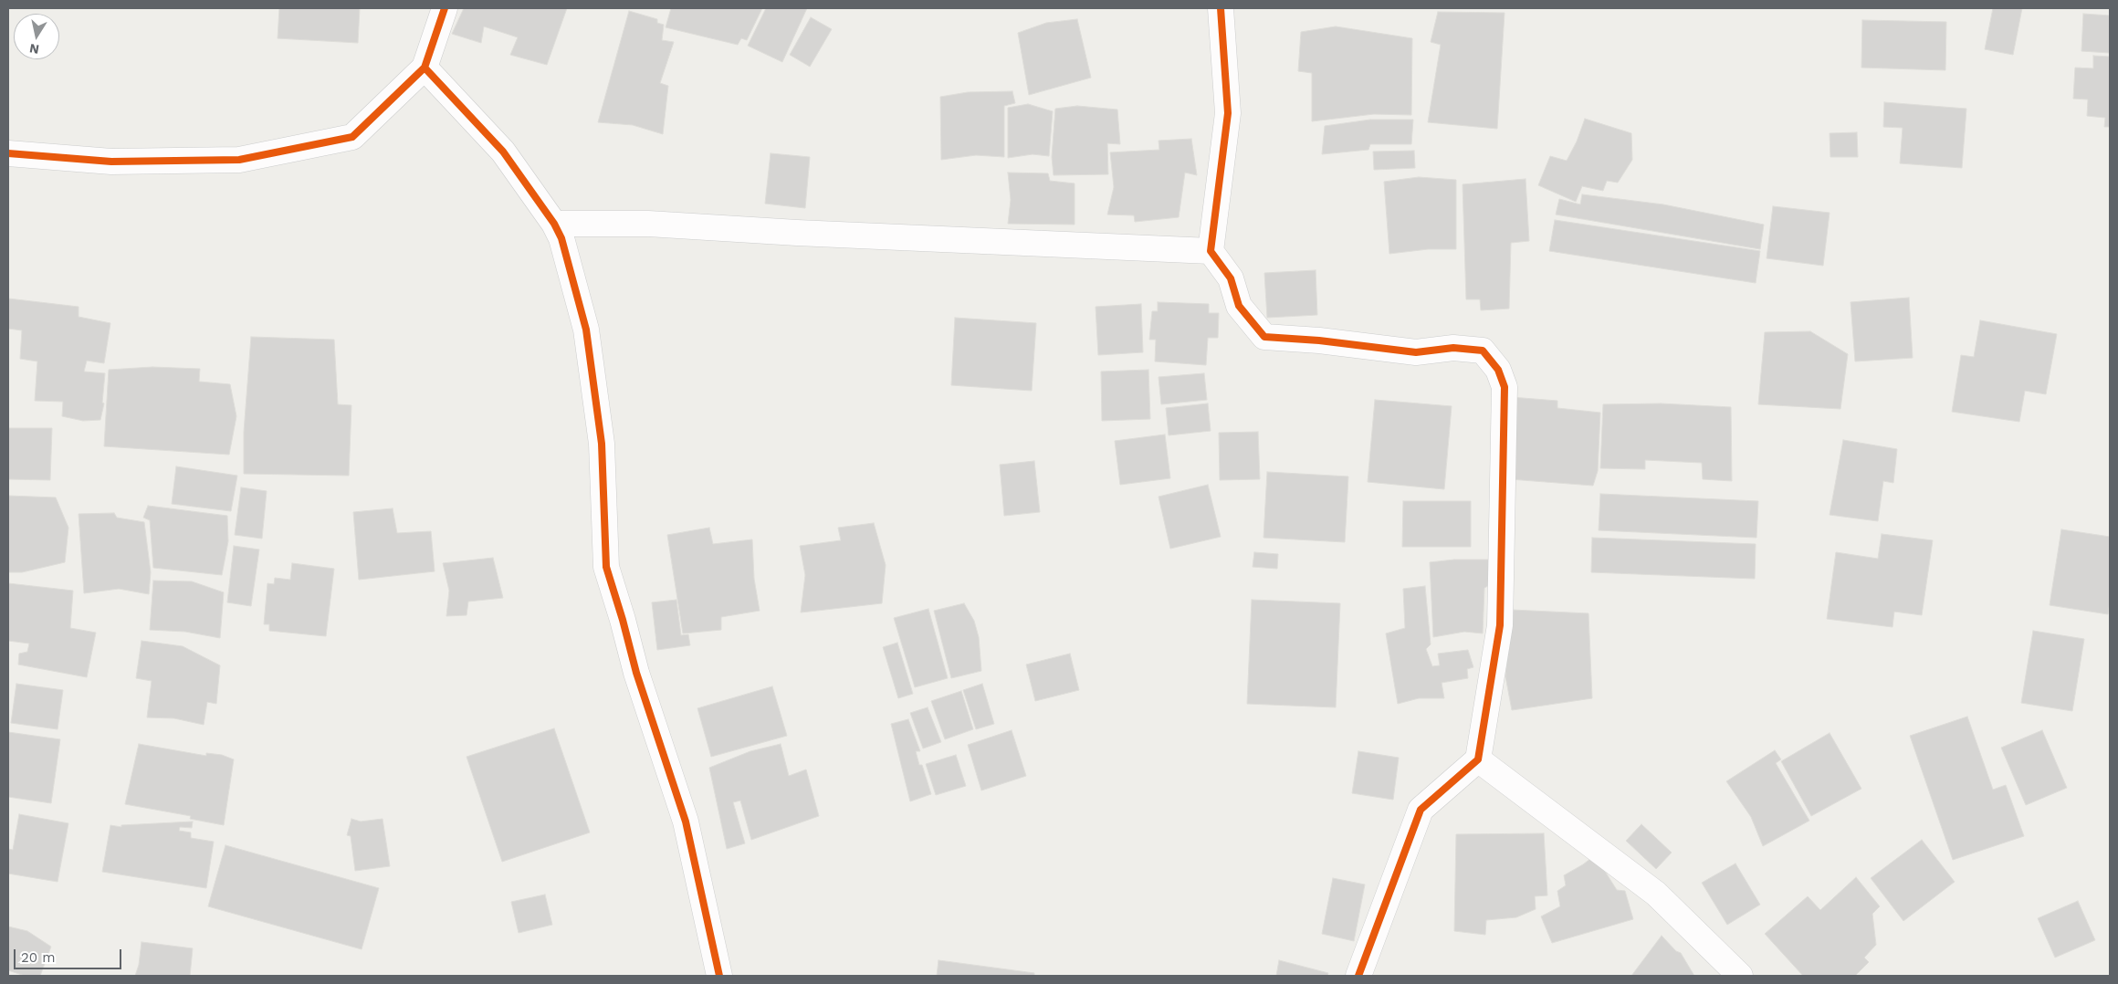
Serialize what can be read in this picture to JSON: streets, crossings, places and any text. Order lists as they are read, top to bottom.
{
  "scale_bar": "20 m",
  "north": "bottom"
}
